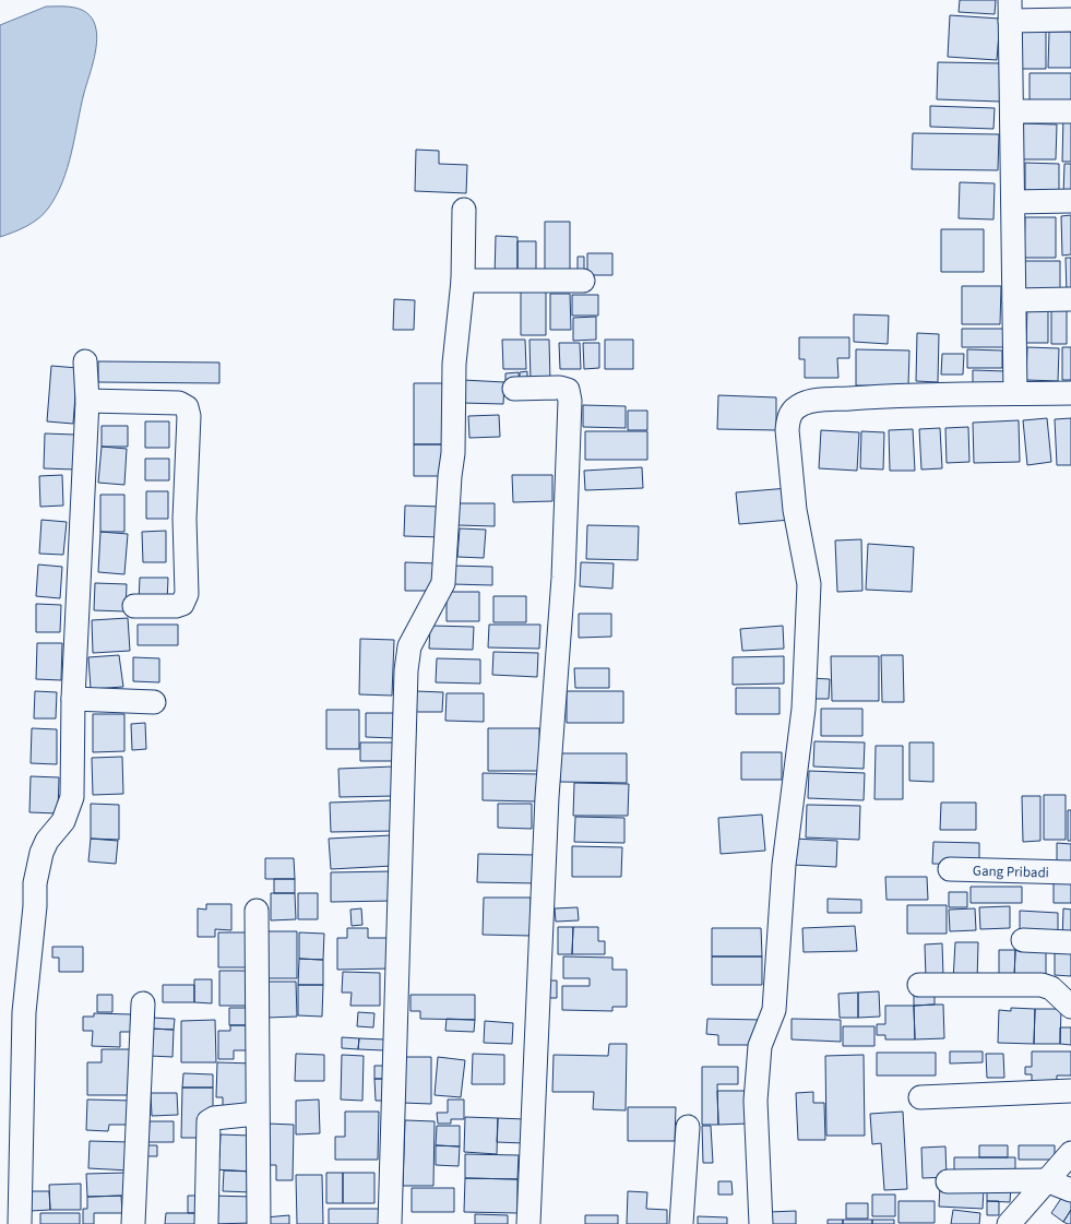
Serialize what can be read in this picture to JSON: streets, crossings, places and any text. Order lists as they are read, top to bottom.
{
  "streets": {
    "street": ["Gang Pribadi"]
  }
}
